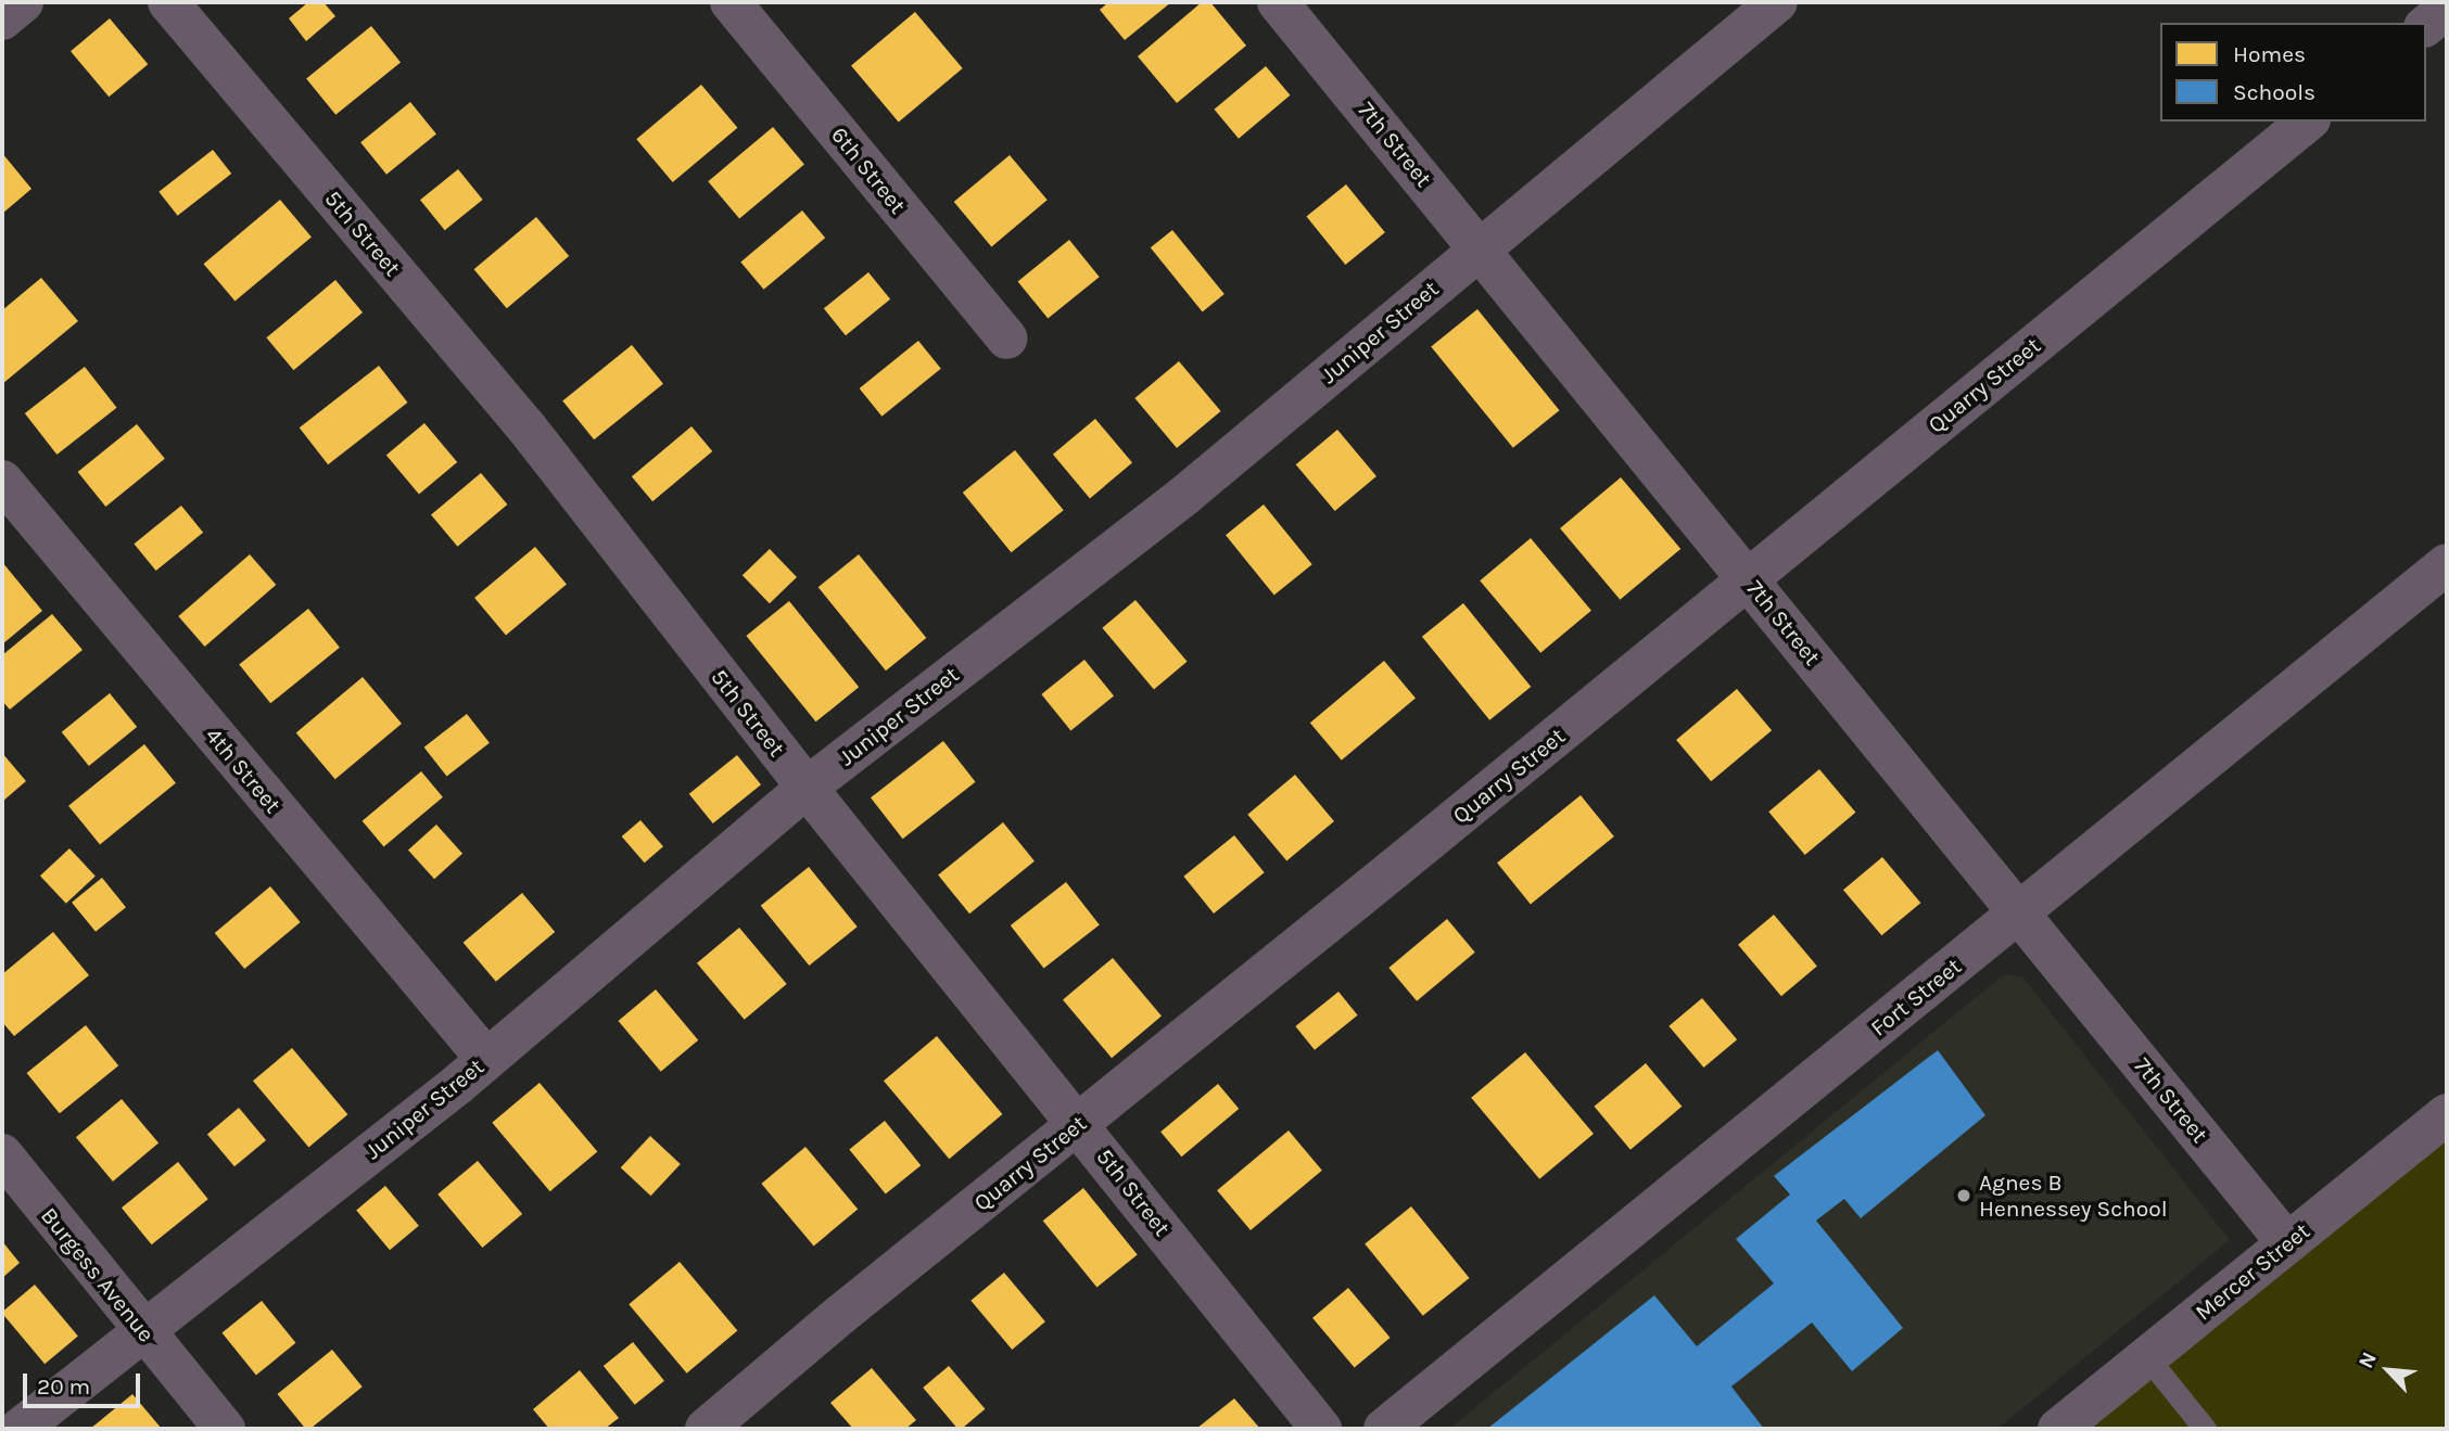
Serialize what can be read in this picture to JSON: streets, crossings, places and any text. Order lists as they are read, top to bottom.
{
  "streets": {
    "street": [
      "7th Street",
      "6th Street",
      "5th Street",
      "Juniper Street",
      "Quarry Street",
      "4th Street",
      "Fort Street",
      "Mercer Street",
      "Burgess Avenue"
    ]
  },
  "crossings": [
    ["7th Street", "Juniper Street"],
    ["7th Street", "Quarry Street"],
    ["7th Street", "Fort Street"],
    ["7th Street", "Mercer Street"],
    ["5th Street", "Juniper Street"],
    ["5th Street", "Quarry Street"],
    ["Juniper Street", "4th Street"],
    ["Juniper Street", "Burgess Avenue"]
  ],
  "places": ["Agnes B Hennessey School"],
  "legend": ["Homes", "Schools"],
  "scale_bar": "20 m",
  "north": "top left"
}
